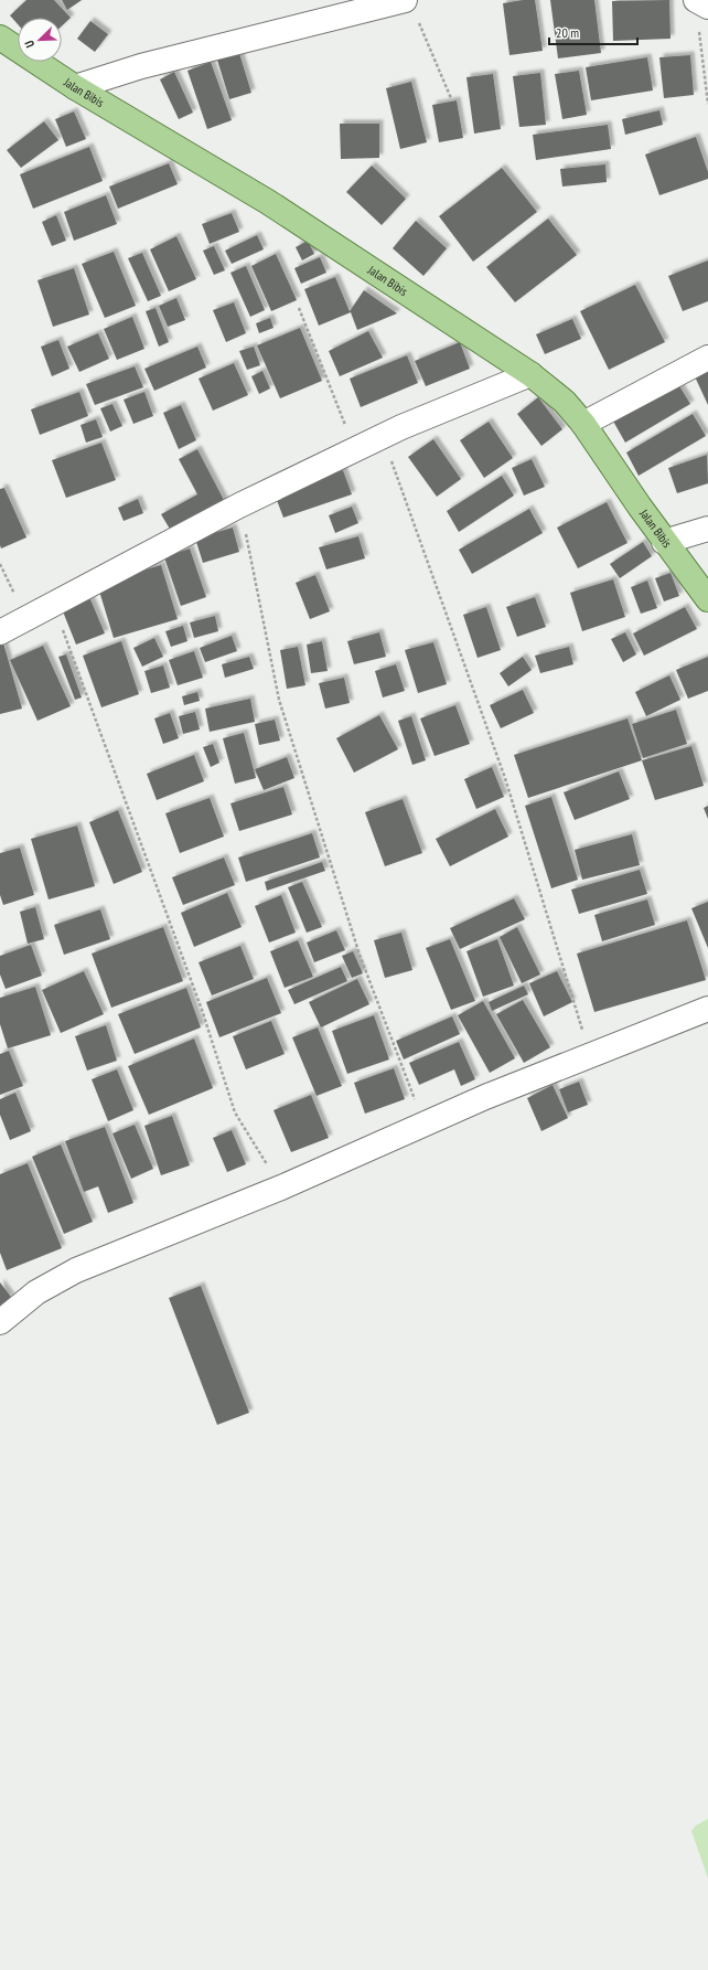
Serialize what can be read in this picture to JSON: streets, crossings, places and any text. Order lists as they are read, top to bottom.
{
  "streets": {
    "main road": ["Jalan Bibis"]
  },
  "scale_bar": "20 m",
  "north": "bottom left"
}
